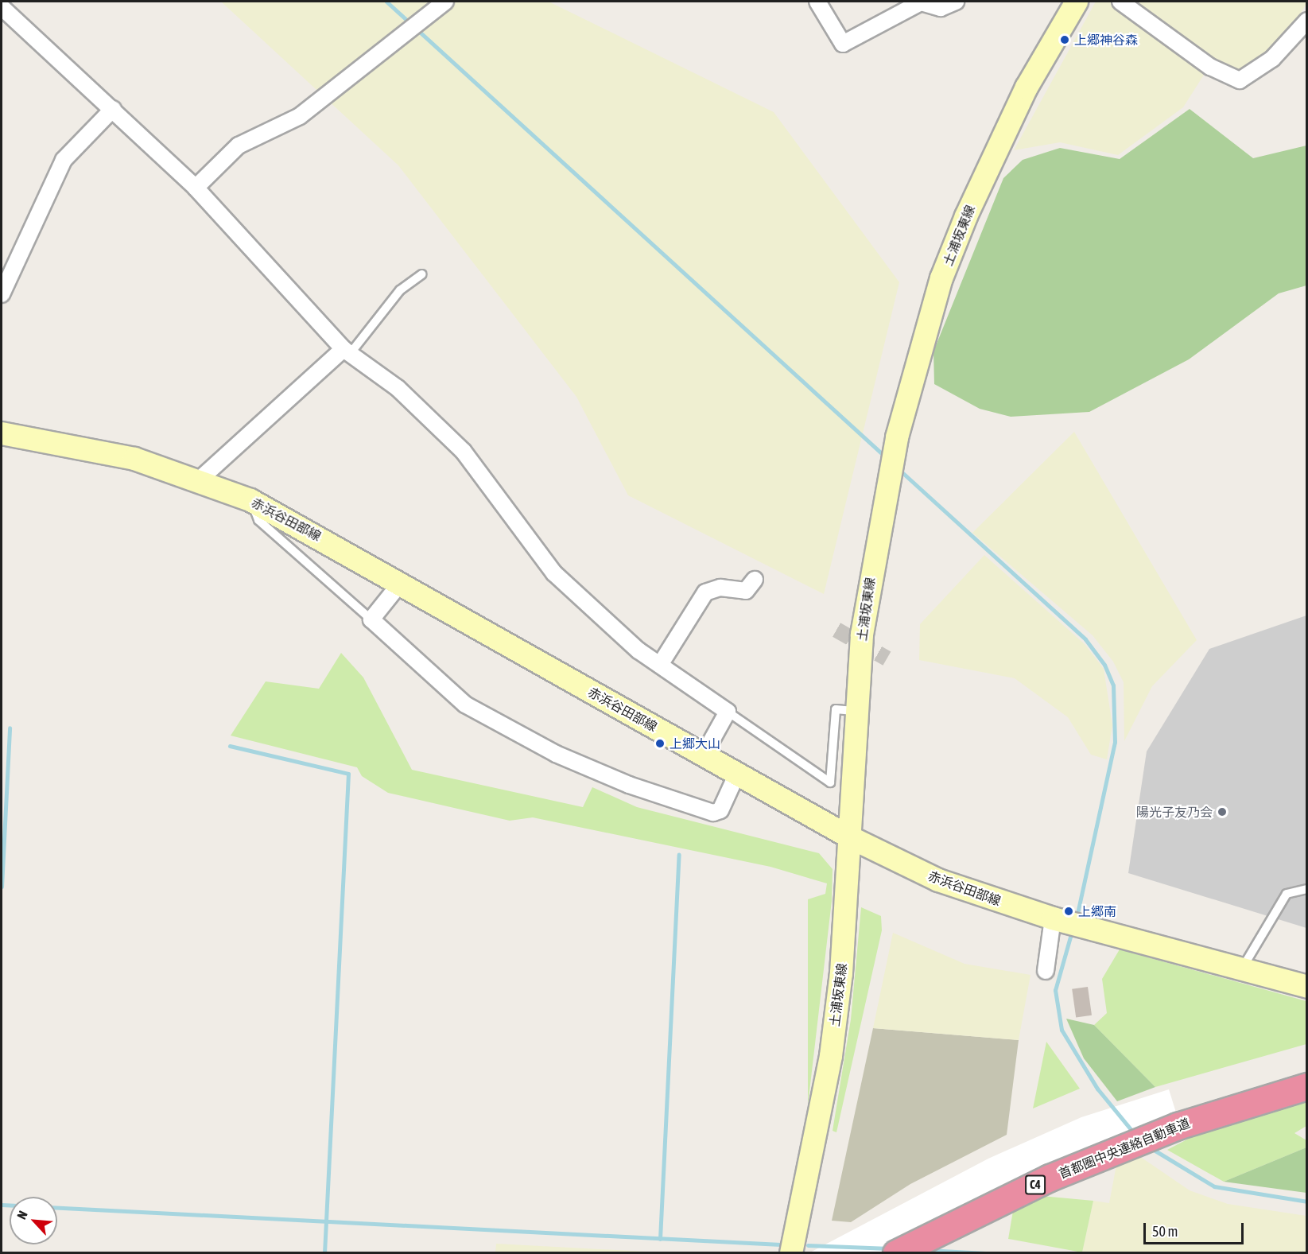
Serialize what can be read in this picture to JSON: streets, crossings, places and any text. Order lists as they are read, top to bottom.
{
  "streets": {
    "highway": ["首都圏中央連絡自動車道", "C4"],
    "main road": ["土浦坂東線", "赤浜谷田部線"]
  },
  "crossings": [
    ["土浦坂東線", "赤浜谷田部線"]
  ],
  "places": [
    "上郷神谷森",
    "上郷大山",
    "陽光子友乃会",
    "上郷南"
  ],
  "scale_bar": "50 m",
  "north": "top left"
}
